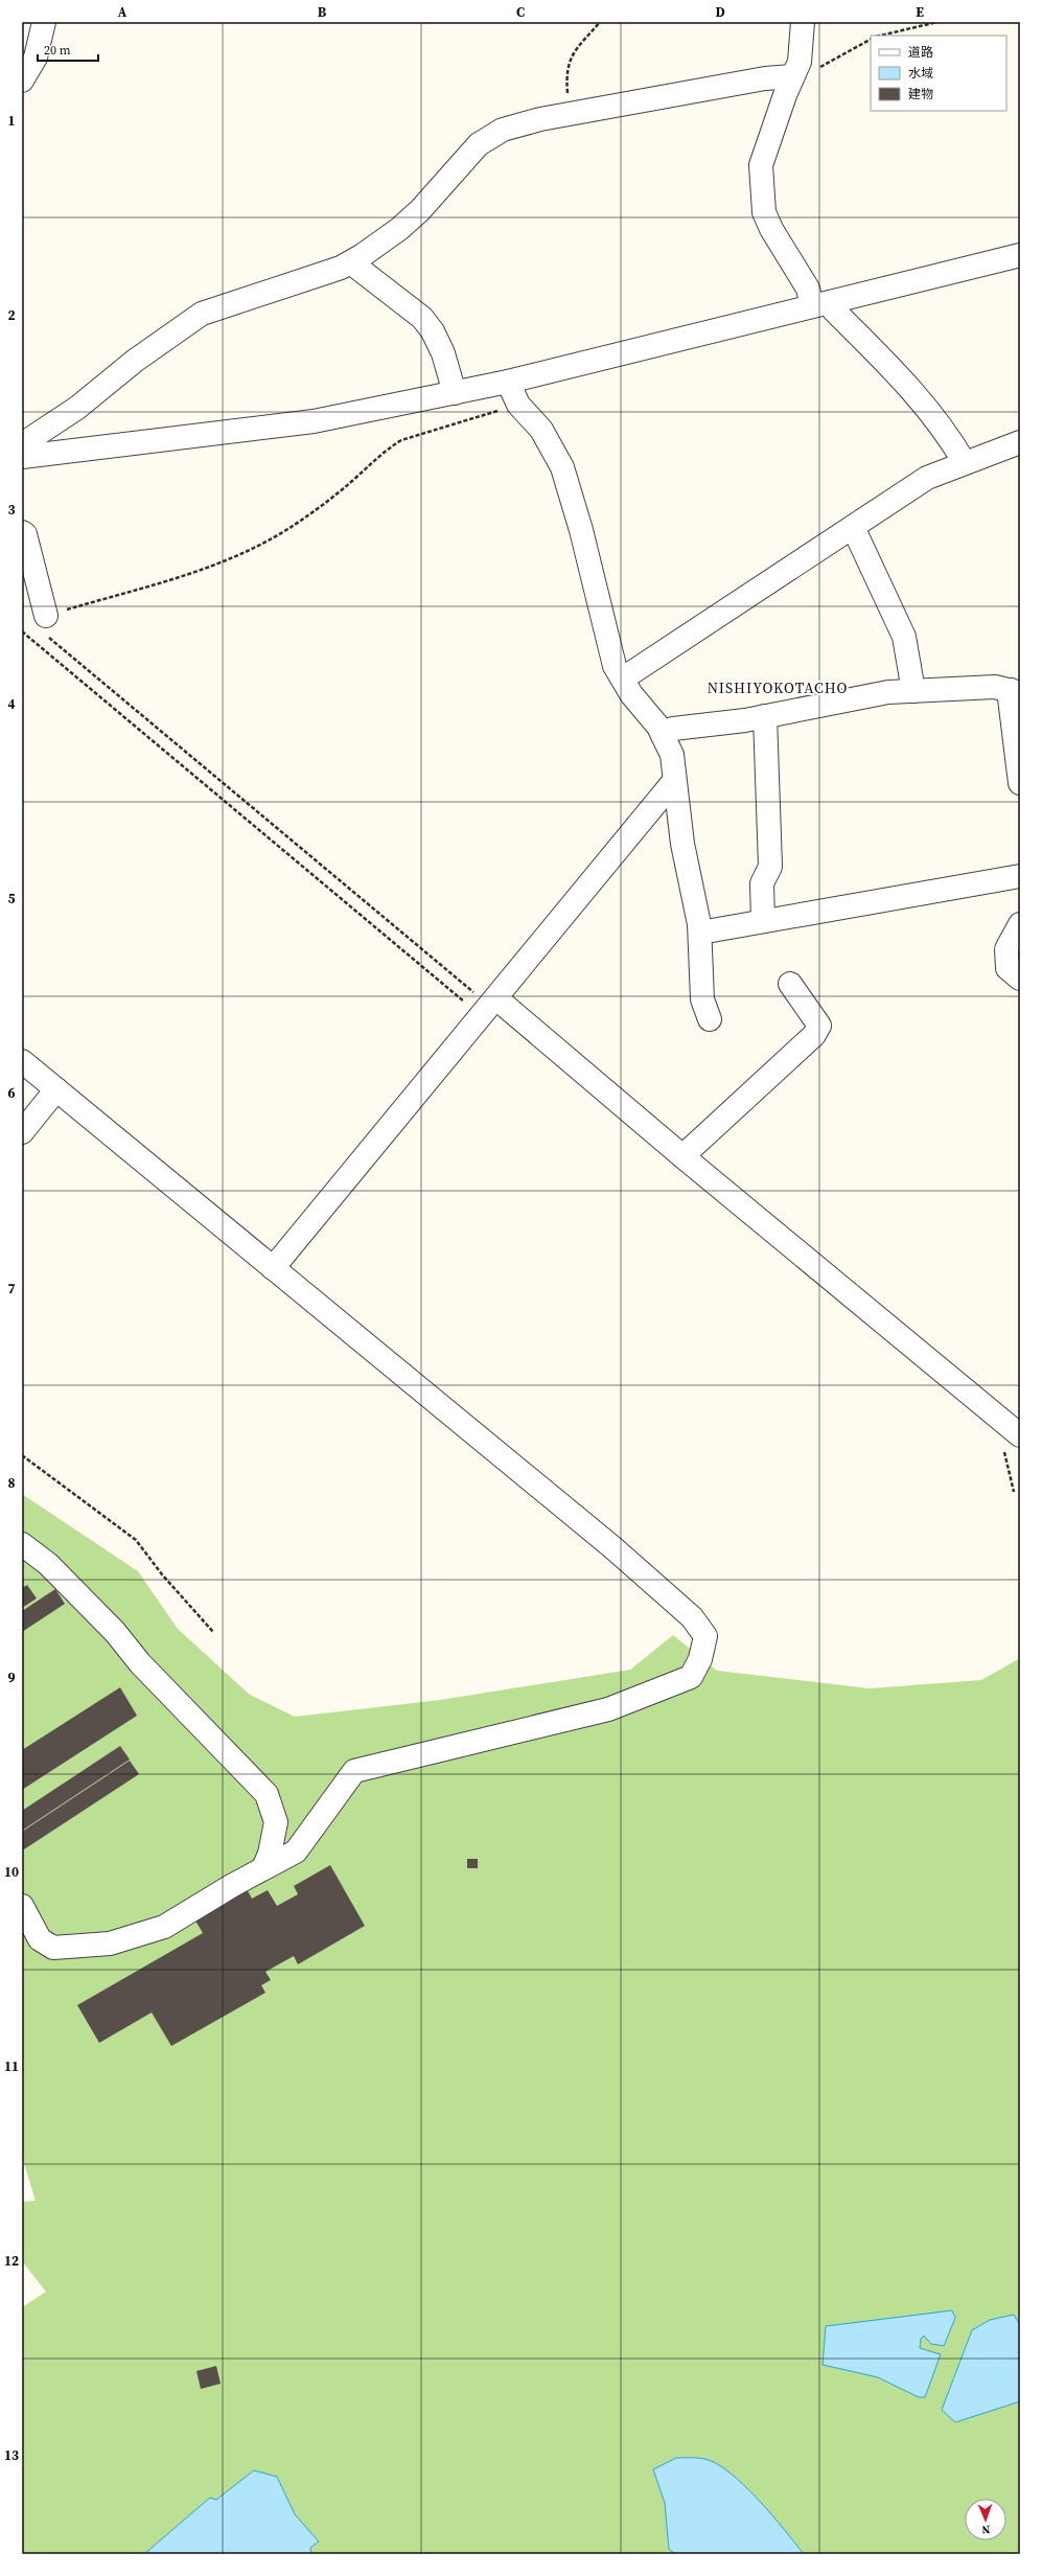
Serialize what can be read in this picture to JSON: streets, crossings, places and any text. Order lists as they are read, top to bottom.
{
  "districts": ["NISHIYOKOTACHO"],
  "legend": ["道路", "水域", "建物"],
  "scale_bar": "20 m",
  "north": "bottom",
  "grid": {
    "columns": [
      "A",
      "B",
      "C",
      "D",
      "E"
    ],
    "rows": [
      "1",
      "2",
      "3",
      "4",
      "5",
      "6",
      "7",
      "8",
      "9",
      "10",
      "11",
      "12",
      "13"
    ]
  }
}
